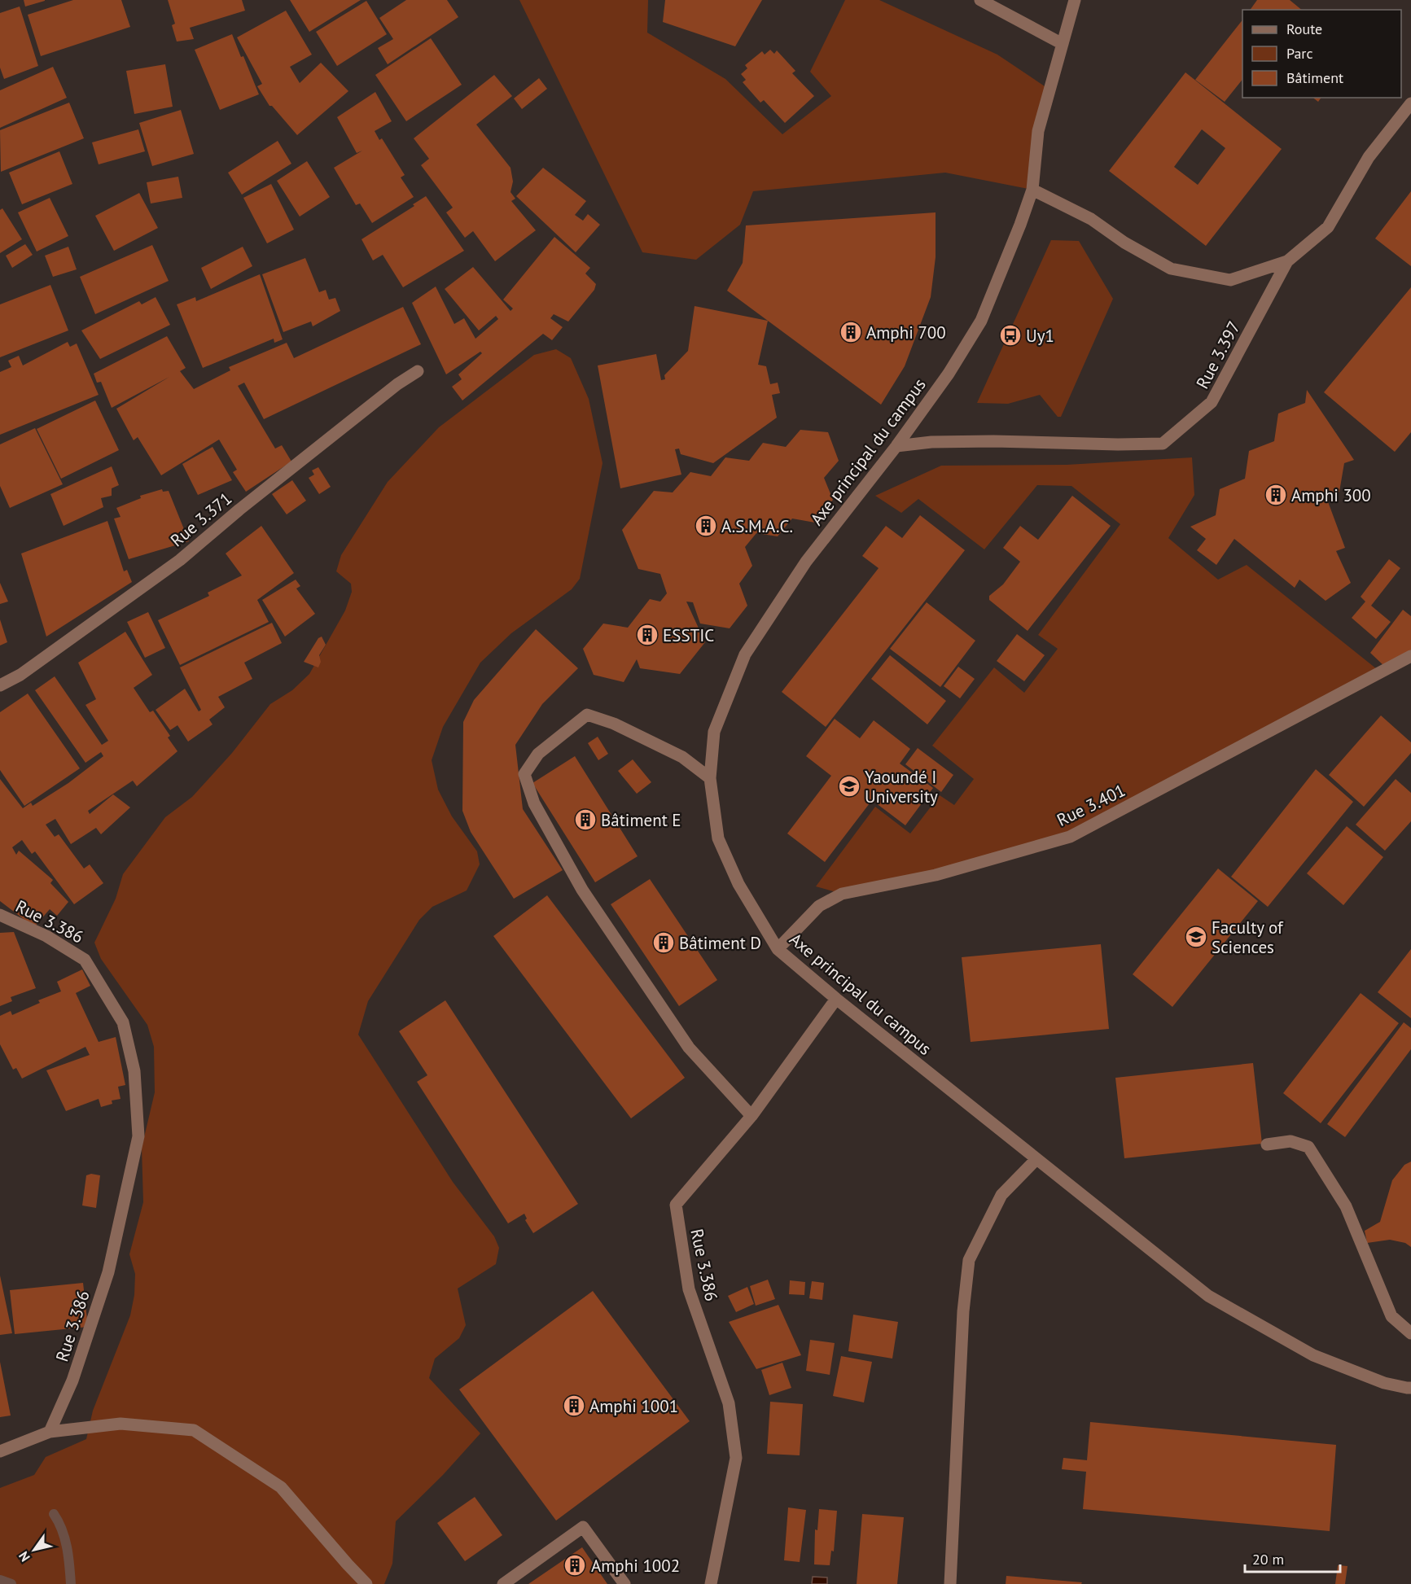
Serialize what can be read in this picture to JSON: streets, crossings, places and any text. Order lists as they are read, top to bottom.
{
  "streets": {
    "street": [
      "Rue 3.397",
      "Axe principal du campus",
      "Rue 3.371",
      "Rue 3.401",
      "Rue 3.386"
    ]
  },
  "crossings": [
    ["Rue 3.397", "Axe principal du campus"],
    ["Axe principal du campus", "Rue 3.401"],
    ["Axe principal du campus", "Rue 3.386"]
  ],
  "places": {
    "building": [
      "Amphi 700",
      "Amphi 300",
      "A.S.M.A.C.",
      "ESSTIC",
      "Bâtiment E",
      "Bâtiment D",
      "Amphi 1001",
      "Amphi 1002"
    ],
    "bus stop": ["Uy1"],
    "school or university": ["Yaoundé I University", "Faculty of Sciences"]
  },
  "legend": ["Route", "Parc", "Bâtiment"],
  "scale_bar": "20 m",
  "north": "bottom left"
}
